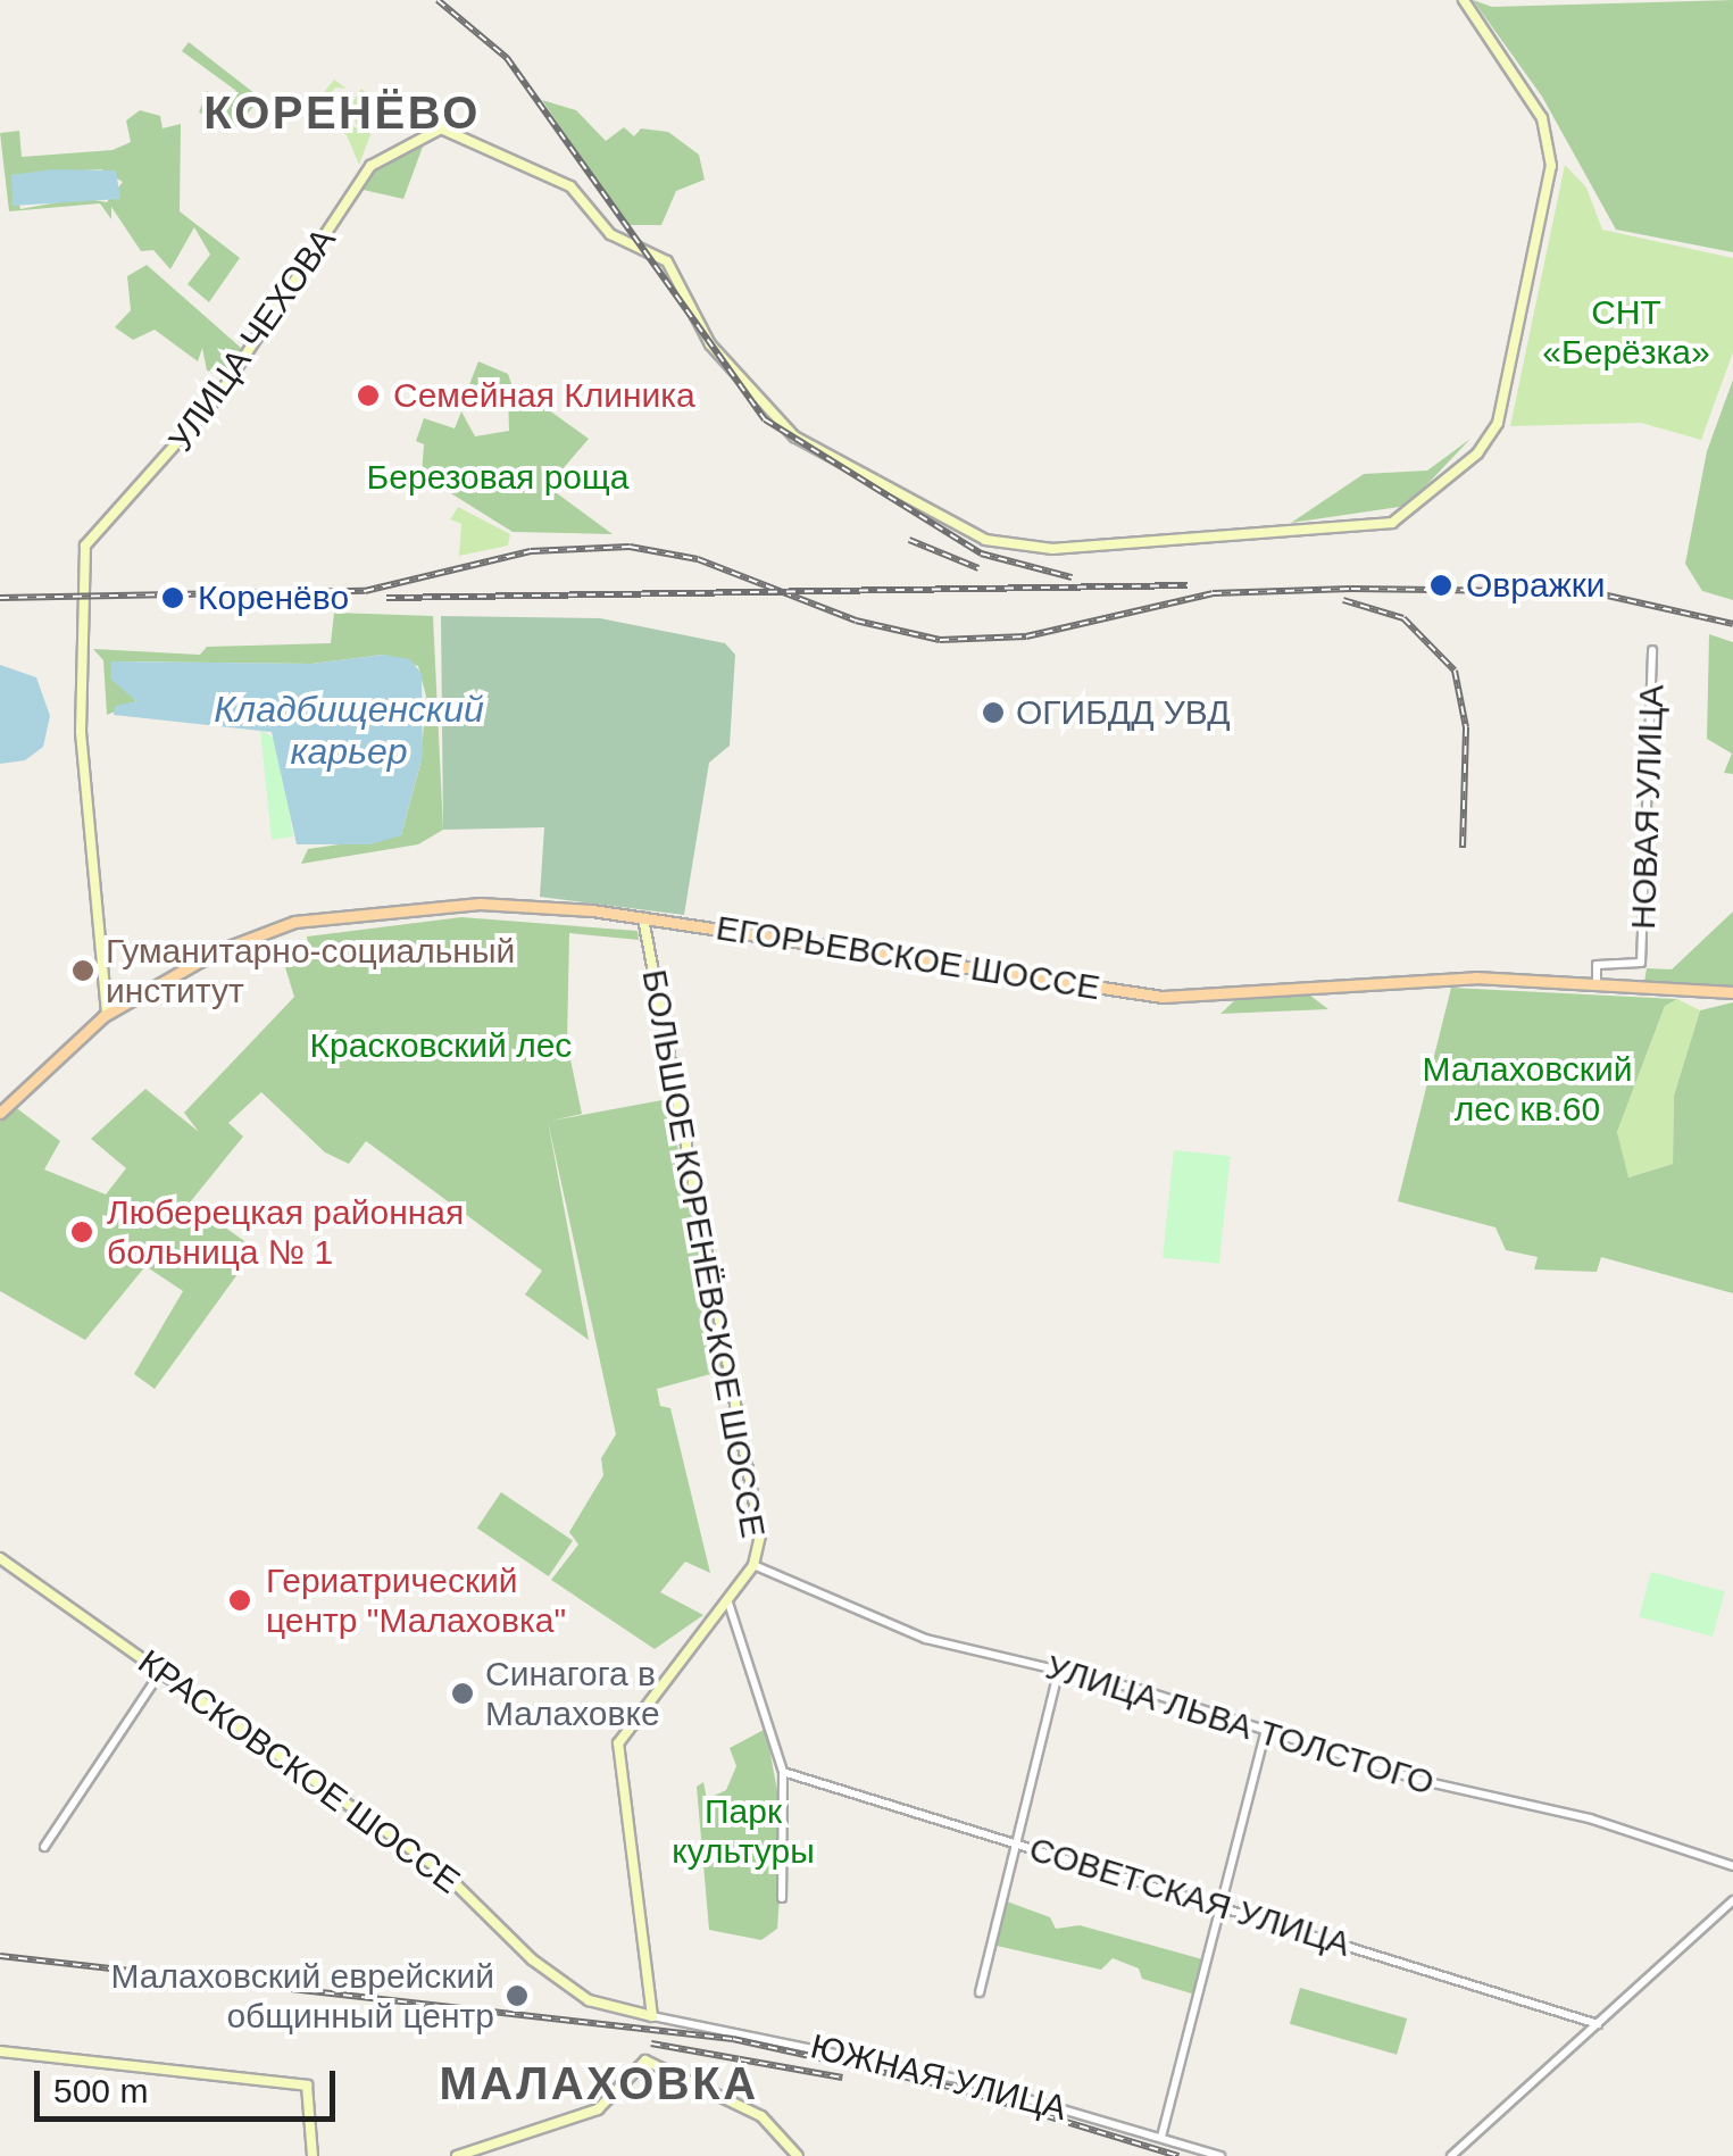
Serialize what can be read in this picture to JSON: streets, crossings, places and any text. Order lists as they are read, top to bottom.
{
  "streets": {
    "main road": [
      "УЛИЦА ЧЕХОВА",
      "ЕГОРЬЕВСКОЕ ШОССЕ",
      "БОЛЬШОЕ КОРЕНЁВСКОЕ ШОССЕ",
      "КРАСКОВСКОЕ ШОССЕ"
    ],
    "street": [
      "НОВАЯ УЛИЦА",
      "УЛИЦА ЛЬВА ТОЛСТОГО",
      "СОВЕТСКАЯ УЛИЦА",
      "ЮЖНАЯ УЛИЦА"
    ]
  },
  "crossings": [
    ["УЛИЦА ЧЕХОВА", "ЕГОРЬЕВСКОЕ ШОССЕ"],
    ["НОВАЯ УЛИЦА", "ЕГОРЬЕВСКОЕ ШОССЕ"],
    ["ЕГОРЬЕВСКОЕ ШОССЕ", "БОЛЬШОЕ КОРЕНЁВСКОЕ ШОССЕ"],
    ["БОЛЬШОЕ КОРЕНЁВСКОЕ ШОССЕ", "УЛИЦА ЛЬВА ТОЛСТОГО"],
    ["БОЛЬШОЕ КОРЕНЁВСКОЕ ШОССЕ", "КРАСКОВСКОЕ ШОССЕ"],
    ["БОЛЬШОЕ КОРЕНЁВСКОЕ ШОССЕ", "ЮЖНАЯ УЛИЦА"],
    ["КРАСКОВСКОЕ ШОССЕ", "ЮЖНАЯ УЛИЦА"]
  ],
  "districts": ["КОРЕНЁВО", "МАЛАХОВКА"],
  "water": ["Кладбищенский карьер"],
  "parks": [
    "СНТ «Берёзка»",
    "Березовая роща",
    "Красковский лес",
    "Малаховский лес кв.60",
    "Парк культуры"
  ],
  "places": [
    "Семейная Клиника",
    "Овражки",
    "Коренёво",
    "ОГИБДД УВД",
    "Гуманитарно-социальный институт",
    "Люберецкая районная больница № 1",
    "Гериатрический центр \"Малаховка\"",
    "Синагога в Малаховке",
    "Малаховский еврейский общинный центр"
  ],
  "scale_bar": "500 m"
}
